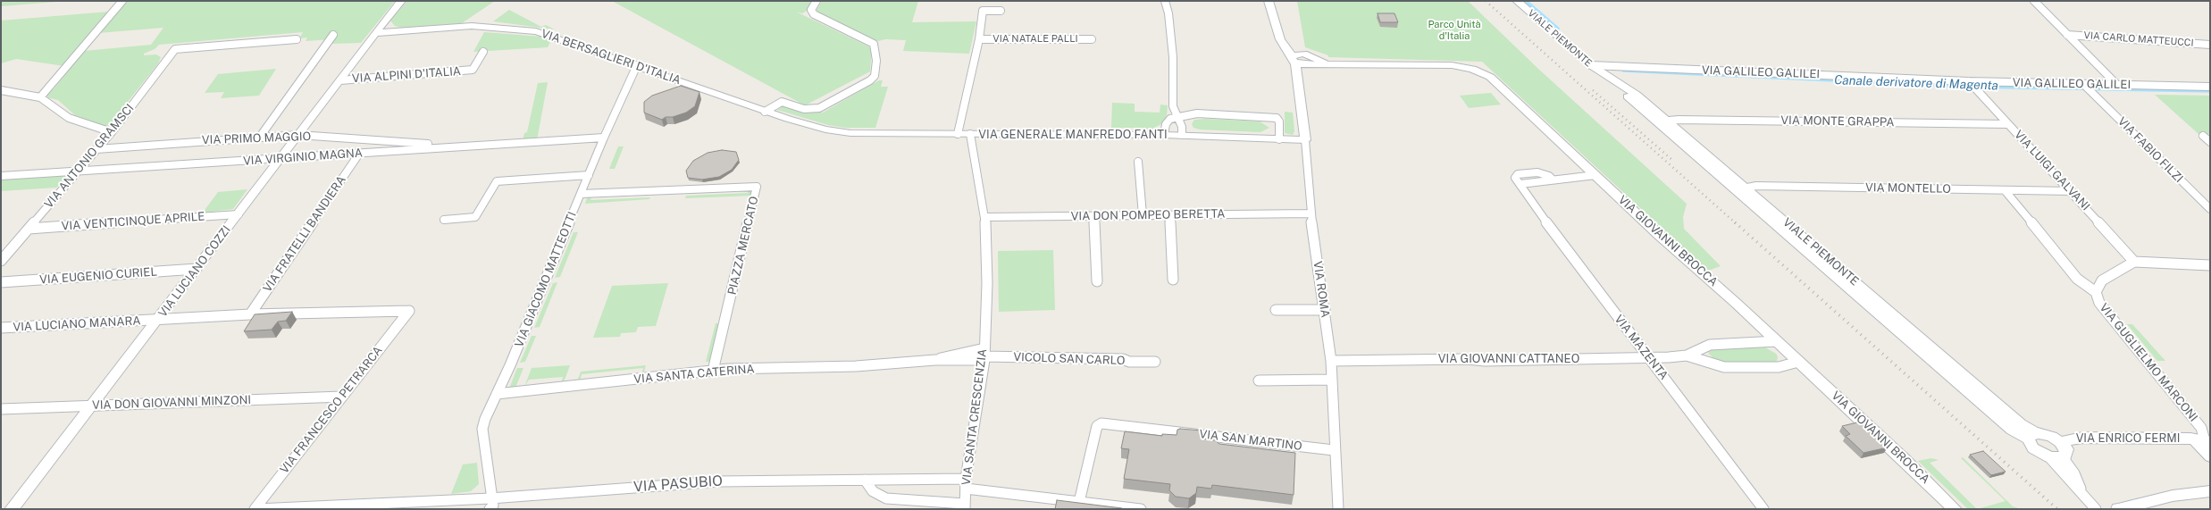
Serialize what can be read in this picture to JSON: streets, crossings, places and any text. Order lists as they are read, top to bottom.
{
  "streets": {
    "street": [
      "VIALE PIEMONTE",
      "VIA NATALE PALLI",
      "VIA CARLO MATTEUCCI",
      "VIA BERSAGLIERI D'ITALIA",
      "VIA GALILEO GALILEI",
      "VIA ALPINI D'ITALIA",
      "VIA MONTE GRAPPA",
      "VIA GENERALE MANFREDO FANTI",
      "VIA PRIMO MAGGIO",
      "VIA FABIO FILZI",
      "VIA ANTONIO GRAMSCI",
      "VIA VIRGINIO MAGNA",
      "VIA LUIGI GALVANI",
      "VIA MONTELLO",
      "VIA DON POMPEO BERETTA",
      "VIA VENTICINQUE APRILE",
      "VIA FRATELLI BANDIERA",
      "VIA GIOVANNI BROCCA",
      "PIAZZA MERCATO",
      "VIA LUCIANO COZZI",
      "VIA EUGENIO CURIEL",
      "VIA GIACOMO MATTEOTTI",
      "VIA ROMA",
      "VIA LUCIANO MANARA",
      "VIA MAZENTA",
      "VICOLO SAN CARLO",
      "VIA GIOVANNI CATTANEO",
      "VIA GUGLIELMO MARCONI",
      "VIA SANTA CATERINA",
      "VIA DON GIOVANNI MINZONI",
      "VIA FRANCESCO PETRARCA",
      "VIA SANTA CRESCENZIA",
      "VIA ENRICO FERMI",
      "VIA SAN MARTINO",
      "VIA PASUBIO"
    ]
  },
  "crossings": [
    ["VIALE PIEMONTE", "VIA GALILEO GALILEI"],
    ["VIALE PIEMONTE", "VIA MONTE GRAPPA"],
    ["VIALE PIEMONTE", "VIA MONTELLO"],
    ["VIA BERSAGLIERI D'ITALIA", "VIA GENERALE MANFREDO FANTI"],
    ["VIA BERSAGLIERI D'ITALIA", "VIA LUCIANO COZZI"],
    ["VIA BERSAGLIERI D'ITALIA", "VIA GIACOMO MATTEOTTI"],
    ["VIA GALILEO GALILEI", "VIA FABIO FILZI"],
    ["VIA GALILEO GALILEI", "VIA LUIGI GALVANI"],
    ["VIA ALPINI D'ITALIA", "VIA LUCIANO COZZI"],
    ["VIA MONTE GRAPPA", "VIA LUIGI GALVANI"],
    ["VIA GENERALE MANFREDO FANTI", "VIA ROMA"],
    ["VIA GENERALE MANFREDO FANTI", "VIA SANTA CRESCENZIA"],
    ["VIA PRIMO MAGGIO", "VIA ANTONIO GRAMSCI"],
    ["VIA PRIMO MAGGIO", "VIA VIRGINIO MAGNA"],
    ["VIA PRIMO MAGGIO", "VIA LUCIANO COZZI"],
    ["VIA ANTONIO GRAMSCI", "VIA VIRGINIO MAGNA"],
    ["VIA ANTONIO GRAMSCI", "VIA VENTICINQUE APRILE"],
    ["VIA VIRGINIO MAGNA", "VIA FRATELLI BANDIERA"],
    ["VIA VIRGINIO MAGNA", "VIA LUCIANO COZZI"],
    ["VIA VIRGINIO MAGNA", "VIA GIACOMO MATTEOTTI"],
    ["VIA LUIGI GALVANI", "VIA MONTELLO"],
    ["VIA MONTELLO", "VIA GUGLIELMO MARCONI"],
    ["VIA DON POMPEO BERETTA", "VIA ROMA"],
    ["VIA DON POMPEO BERETTA", "VIA SANTA CRESCENZIA"],
    ["VIA VENTICINQUE APRILE", "VIA LUCIANO COZZI"],
    ["VIA FRATELLI BANDIERA", "VIA LUCIANO MANARA"],
    ["VIA GIOVANNI BROCCA", "VIA ROMA"],
    ["VIA GIOVANNI BROCCA", "VIA MAZENTA"],
    ["VIA GIOVANNI BROCCA", "VIA GIOVANNI CATTANEO"],
    ["PIAZZA MERCATO", "VIA GIACOMO MATTEOTTI"],
    ["PIAZZA MERCATO", "VIA SANTA CATERINA"],
    ["VIA LUCIANO COZZI", "VIA EUGENIO CURIEL"],
    ["VIA LUCIANO COZZI", "VIA LUCIANO MANARA"],
    ["VIA LUCIANO COZZI", "VIA DON GIOVANNI MINZONI"],
    ["VIA GIACOMO MATTEOTTI", "VIA SANTA CATERINA"],
    ["VIA GIACOMO MATTEOTTI", "VIA PASUBIO"],
    ["VIA ROMA", "VIA GIOVANNI CATTANEO"],
    ["VIA ROMA", "VIA SAN MARTINO"],
    ["VIA LUCIANO MANARA", "VIA FRANCESCO PETRARCA"],
    ["VIA MAZENTA", "VIA GIOVANNI CATTANEO"],
    ["VICOLO SAN CARLO", "VIA SANTA CATERINA"],
    ["VICOLO SAN CARLO", "VIA SANTA CRESCENZIA"],
    ["VIA GUGLIELMO MARCONI", "VIA ENRICO FERMI"],
    ["VIA SANTA CATERINA", "VIA SANTA CRESCENZIA"],
    ["VIA DON GIOVANNI MINZONI", "VIA FRANCESCO PETRARCA"],
    ["VIA FRANCESCO PETRARCA", "VIA PASUBIO"],
    ["VIA SANTA CRESCENZIA", "VIA PASUBIO"]
  ],
  "water": ["Canale derivatore di Magenta"],
  "parks": ["Parco Unità d'Italia"]
}
